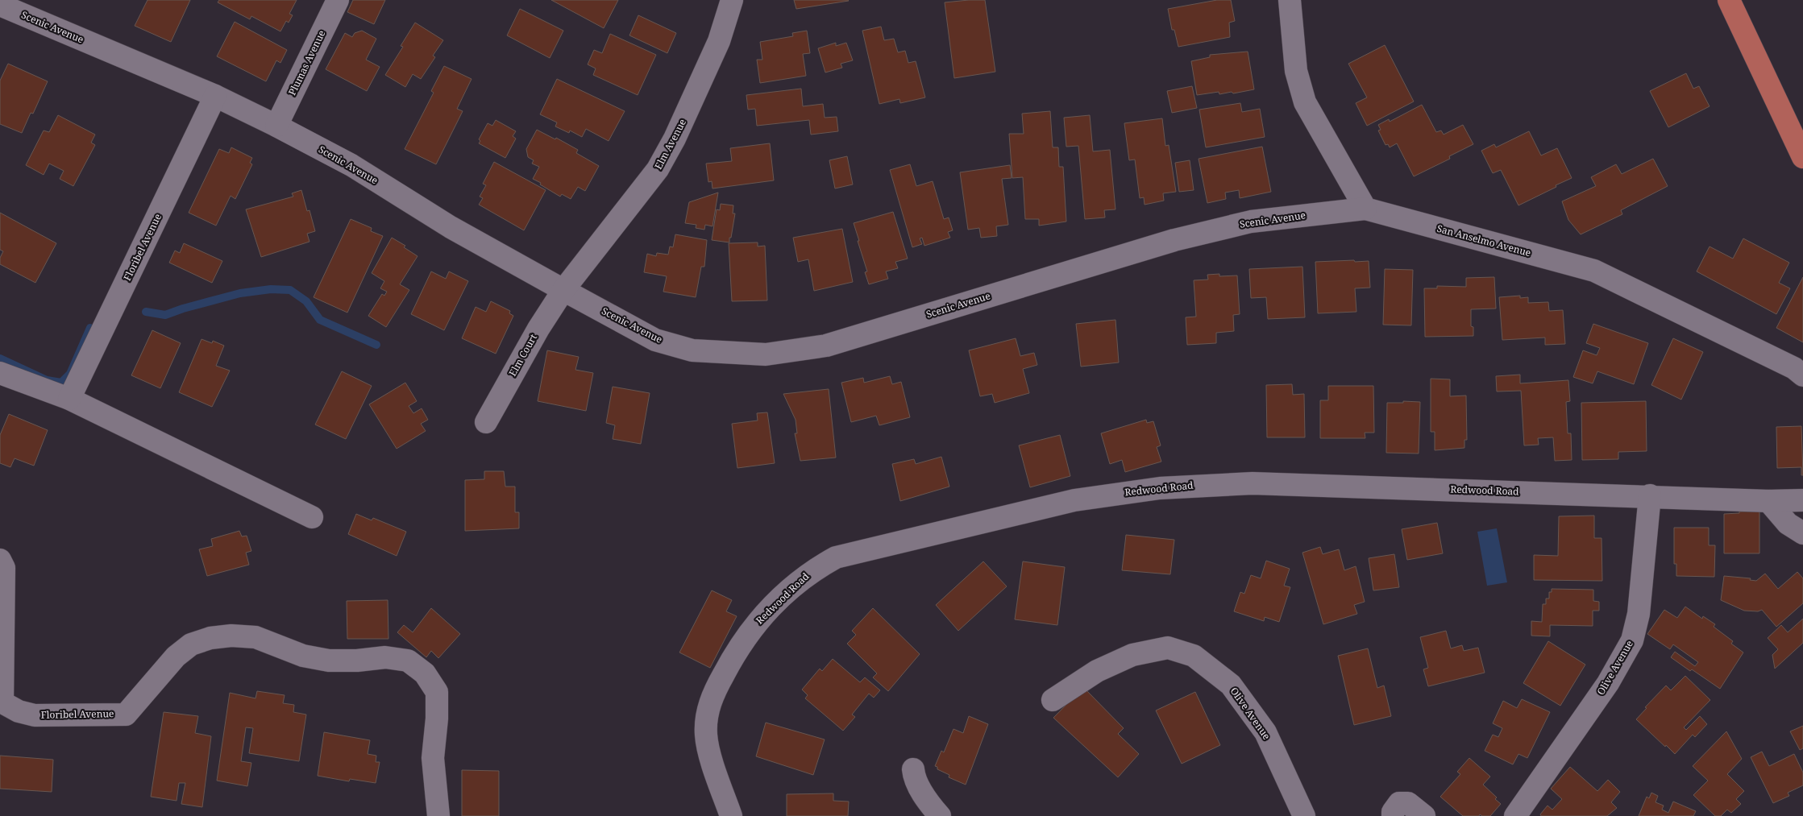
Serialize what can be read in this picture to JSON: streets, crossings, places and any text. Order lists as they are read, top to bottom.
{
  "streets": {
    "street": [
      "Scenic Avenue",
      "Plumas Avenue",
      "Elm Avenue",
      "San Anselmo Avenue",
      "Floribel Avenue",
      "Elm Court",
      "Redwood Road",
      "Olive Avenue"
    ]
  },
  "crossings": [
    ["Scenic Avenue", "Plumas Avenue"],
    ["Scenic Avenue", "Elm Avenue"],
    ["Scenic Avenue", "San Anselmo Avenue"],
    ["Scenic Avenue", "Floribel Avenue"],
    ["Scenic Avenue", "Elm Court"],
    ["Elm Avenue", "Elm Court"],
    ["Redwood Road", "Olive Avenue"]
  ]
}
